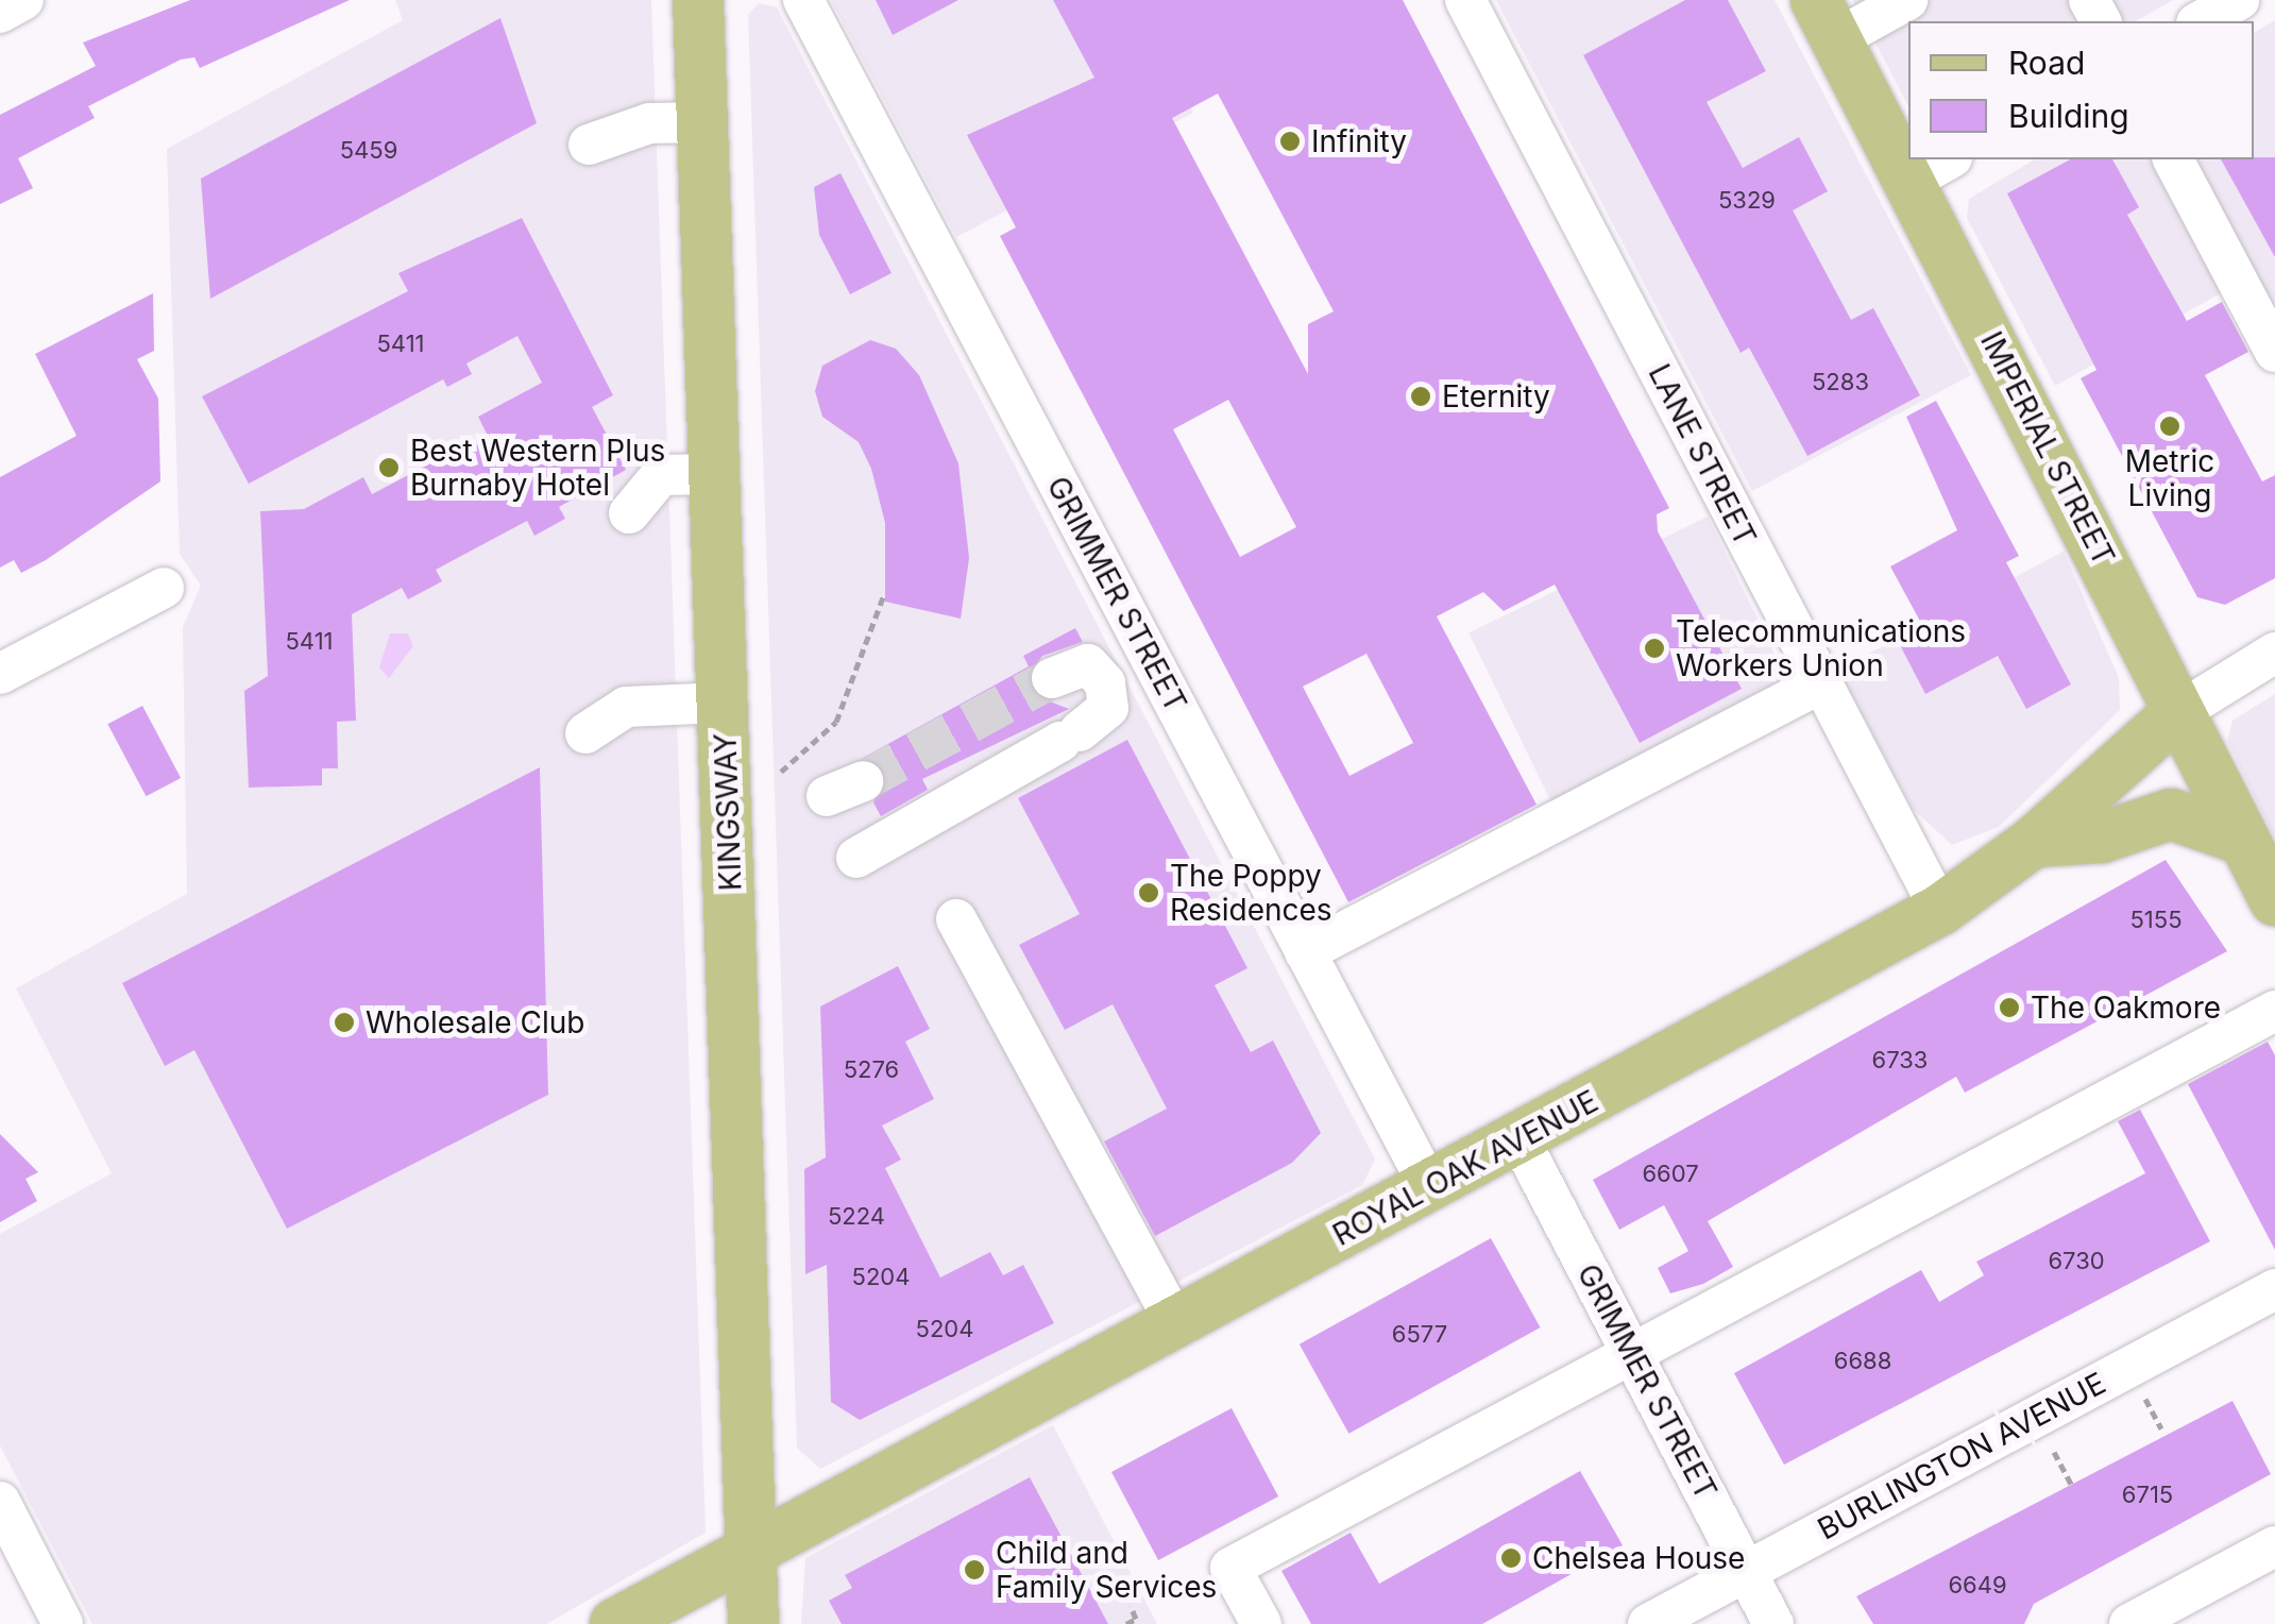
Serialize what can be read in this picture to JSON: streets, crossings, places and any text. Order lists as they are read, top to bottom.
{
  "streets": {
    "main road": ["IMPERIAL STREET", "KINGSWAY", "ROYAL OAK AVENUE"],
    "street": ["LANE STREET", "GRIMMER STREET", "BURLINGTON AVENUE"]
  },
  "crossings": [
    ["IMPERIAL STREET", "ROYAL OAK AVENUE"],
    ["LANE STREET", "ROYAL OAK AVENUE"],
    ["GRIMMER STREET", "ROYAL OAK AVENUE"],
    ["GRIMMER STREET", "BURLINGTON AVENUE"],
    ["KINGSWAY", "ROYAL OAK AVENUE"]
  ],
  "places": [
    "Infinity",
    "Eternity",
    "Metric Living",
    "Best Western Plus Burnaby Hotel",
    "Telecommunications Workers Union",
    "The Poppy Residences",
    "The Oakmore",
    "Wholesale Club",
    "Chelsea House",
    "Child and Family Services"
  ],
  "house_numbers": [
    "5459",
    "5329",
    "5411",
    "5283",
    "5411",
    "5155",
    "6733",
    "5276",
    "6607",
    "5224",
    "6730",
    "5204",
    "5204",
    "6577",
    "6688",
    "6715",
    "6649"
  ],
  "legend": ["Road", "Building"]
}
